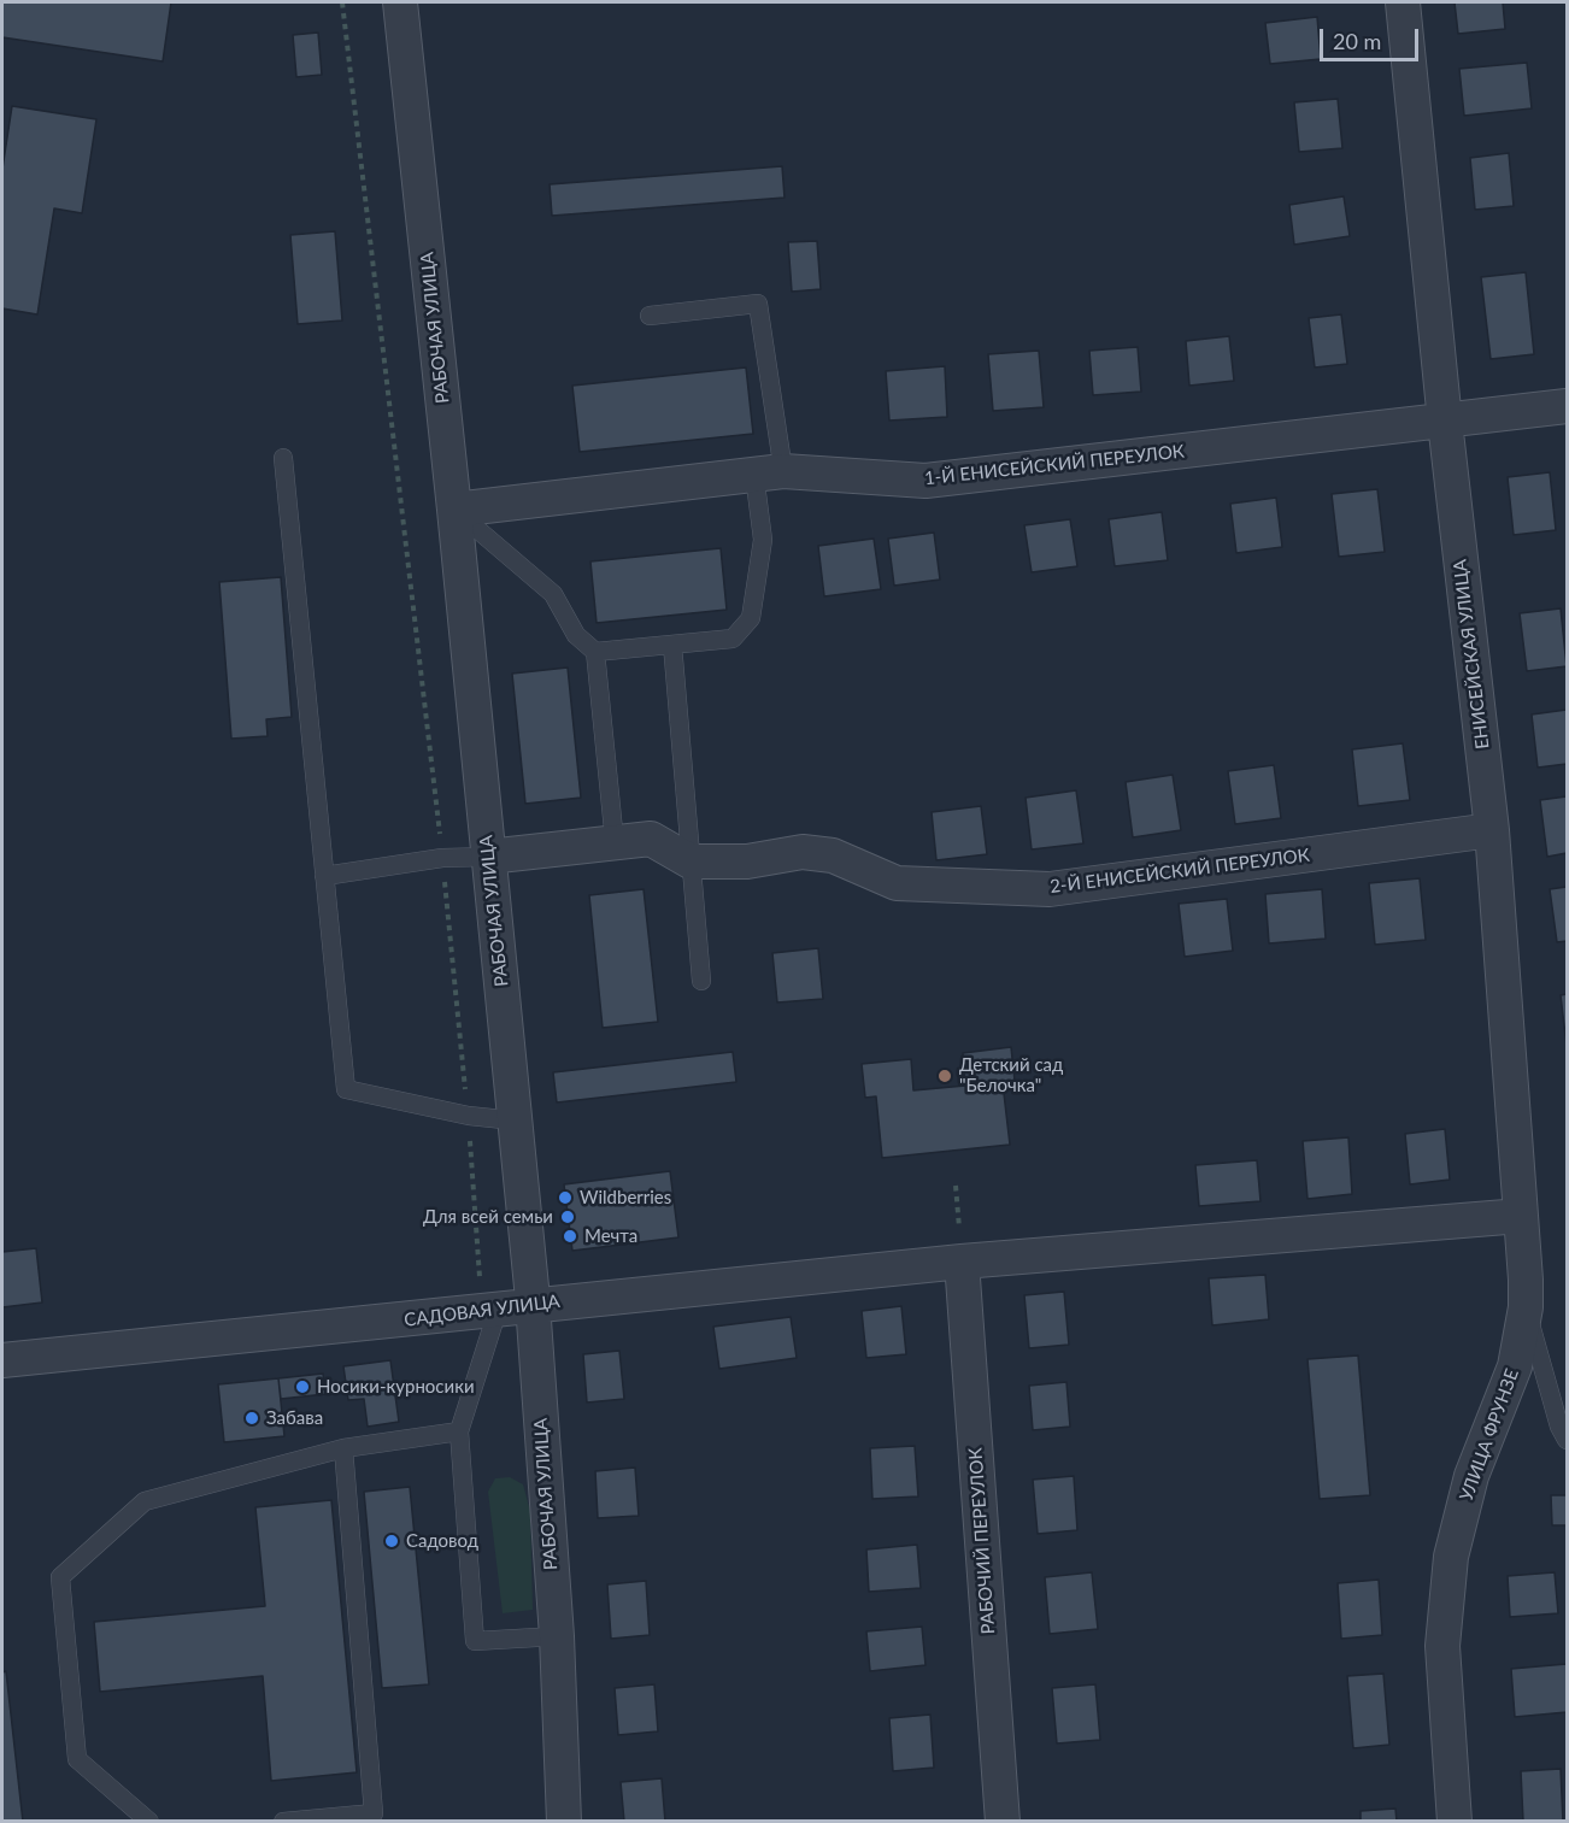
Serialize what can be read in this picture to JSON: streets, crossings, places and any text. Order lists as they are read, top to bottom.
{
  "streets": {
    "street": [
      "РАБОЧАЯ УЛИЦА",
      "1-Й ЕНИСЕЙСКИЙ ПЕРЕУЛОК",
      "ЕНИСЕЙСКАЯ УЛИЦА",
      "2-Й ЕНИСЕЙСКИЙ ПЕРЕУЛОК",
      "САДОВАЯ УЛИЦА",
      "УЛИЦА ФРУНЗЕ",
      "РАБОЧИЙ ПЕРЕУЛОК"
    ]
  },
  "crossings": [
    ["РАБОЧАЯ УЛИЦА", "1-Й ЕНИСЕЙСКИЙ ПЕРЕУЛОК"],
    ["РАБОЧАЯ УЛИЦА", "2-Й ЕНИСЕЙСКИЙ ПЕРЕУЛОК"],
    ["РАБОЧАЯ УЛИЦА", "САДОВАЯ УЛИЦА"],
    ["1-Й ЕНИСЕЙСКИЙ ПЕРЕУЛОК", "ЕНИСЕЙСКАЯ УЛИЦА"],
    ["ЕНИСЕЙСКАЯ УЛИЦА", "2-Й ЕНИСЕЙСКИЙ ПЕРЕУЛОК"],
    ["ЕНИСЕЙСКАЯ УЛИЦА", "УЛИЦА ФРУНЗЕ"],
    ["САДОВАЯ УЛИЦА", "РАБОЧИЙ ПЕРЕУЛОК"]
  ],
  "places": [
    "Детский сад \"Белочка\"",
    "Wildberries",
    "Для всей семьи",
    "Мечта",
    "Носики-курносики",
    "Забава",
    "Садовод"
  ],
  "scale_bar": "20 m"
}
